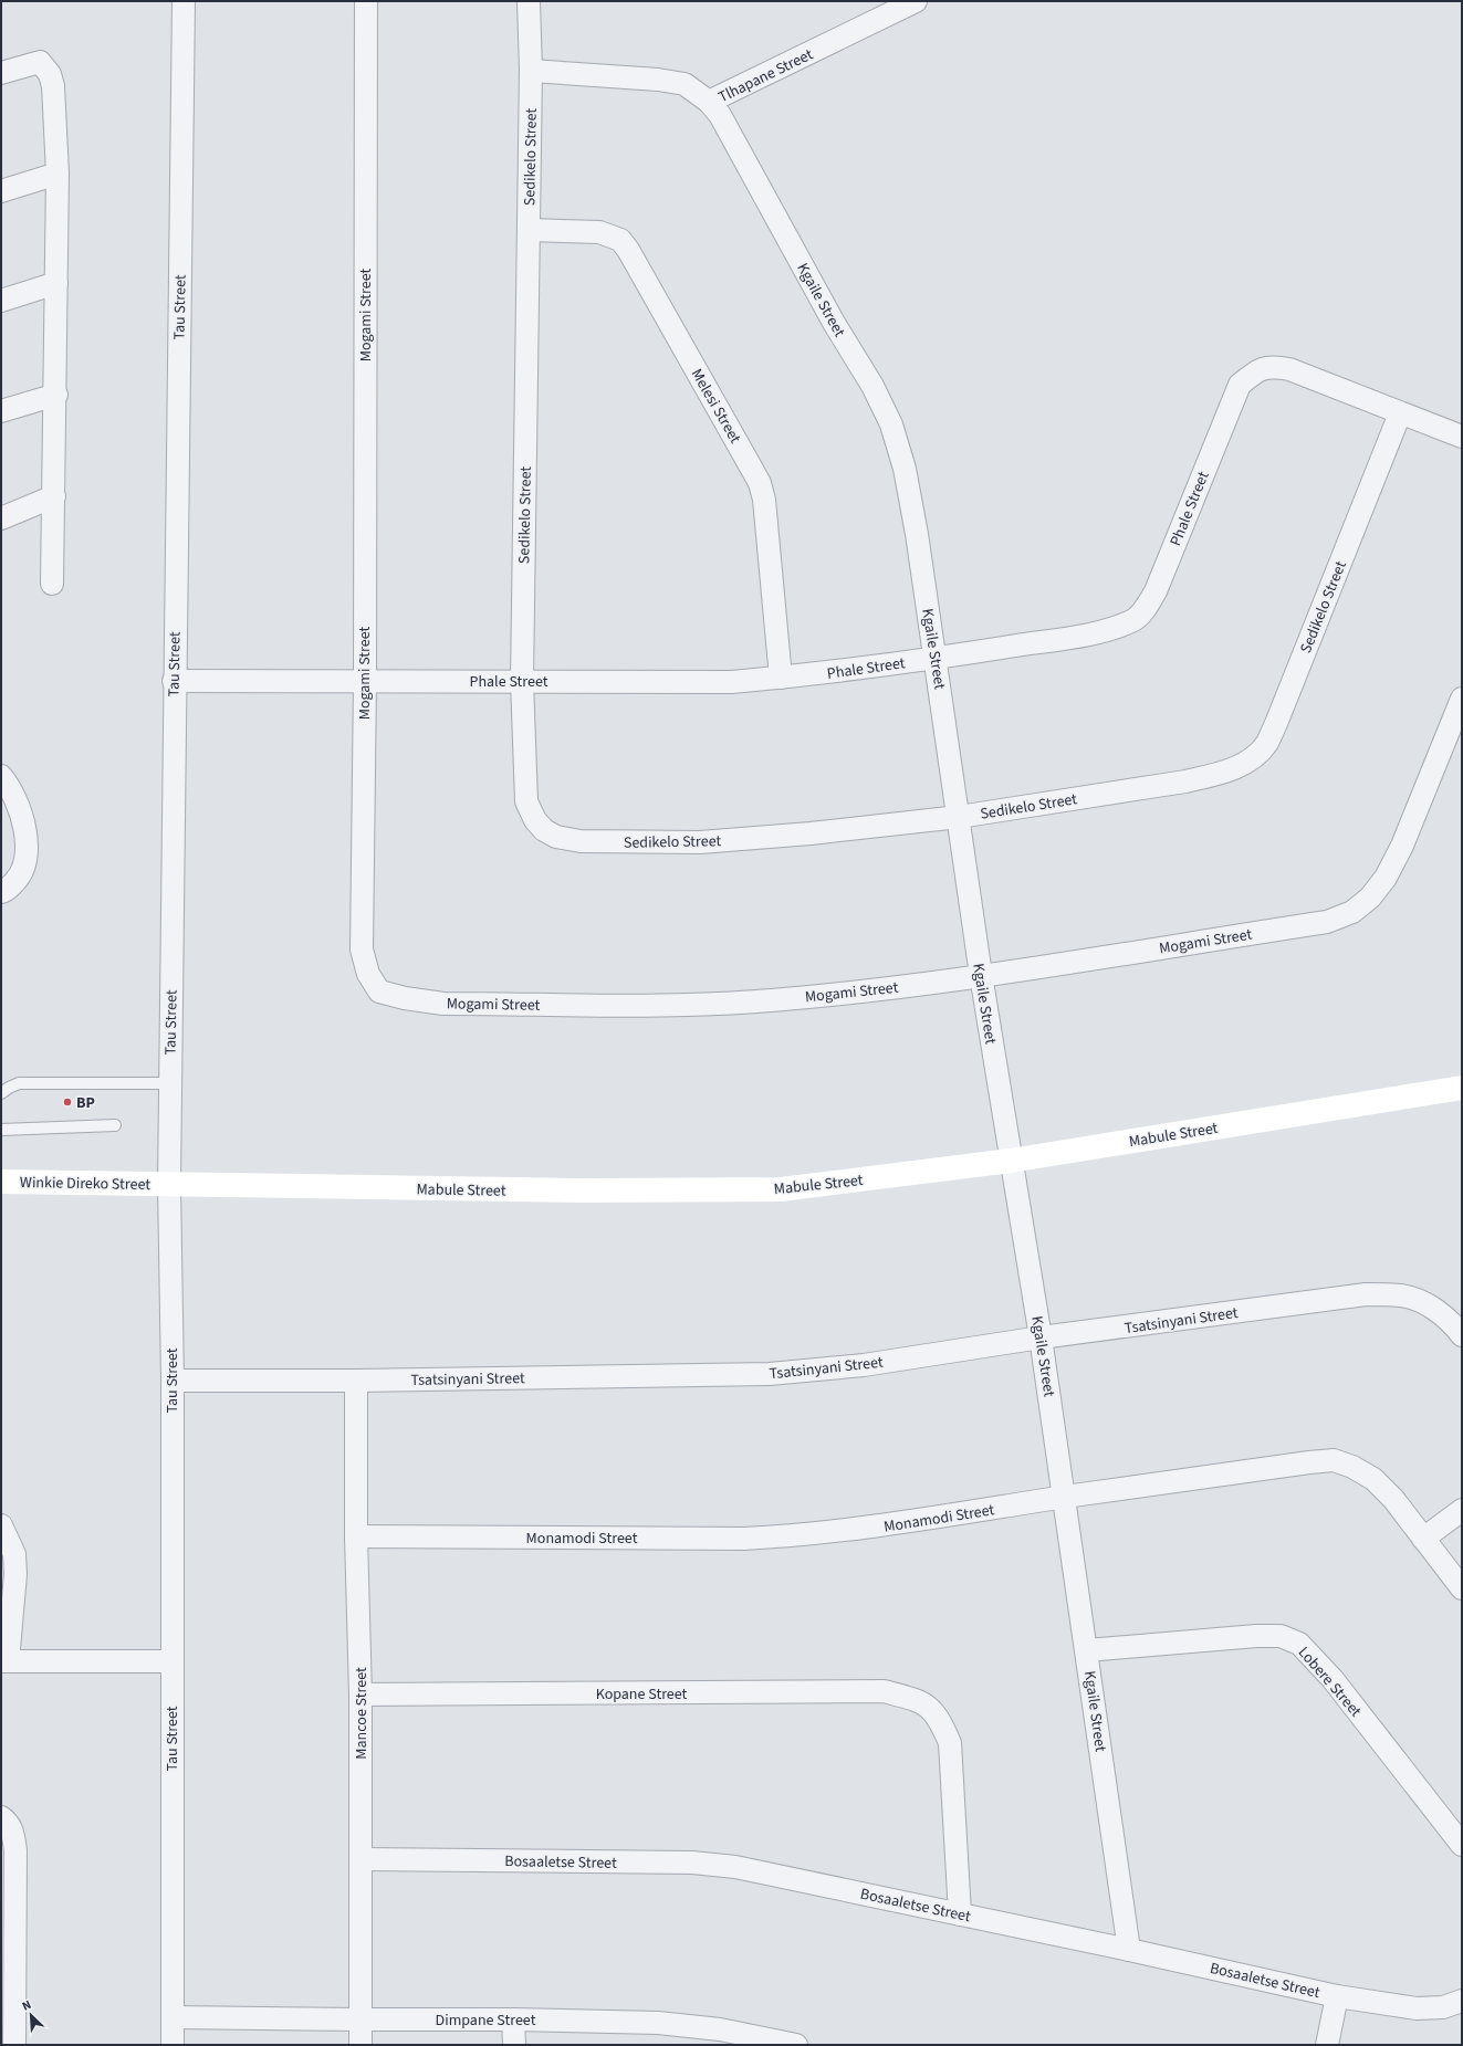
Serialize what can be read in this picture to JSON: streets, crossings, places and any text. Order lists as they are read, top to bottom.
{
  "streets": {
    "street": [
      "Tlhapane Street",
      "Sedikelo Street",
      "Kgaile Street",
      "Tau Street",
      "Mogami Street",
      "Melesi Street",
      "Phale Street",
      "Mabule Street",
      "Winkie Direko Street",
      "Tsatsinyani Street",
      "Monamodi Street",
      "Lobere Street",
      "Kopane Street",
      "Mancoe Street",
      "Bosaaletse Street",
      "Dimpane Street"
    ]
  },
  "crossings": [
    ["Tlhapane Street", "Sedikelo Street"],
    ["Tlhapane Street", "Kgaile Street"],
    ["Sedikelo Street", "Kgaile Street"],
    ["Sedikelo Street", "Melesi Street"],
    ["Sedikelo Street", "Phale Street"],
    ["Kgaile Street", "Mogami Street"],
    ["Kgaile Street", "Phale Street"],
    ["Kgaile Street", "Mabule Street"],
    ["Kgaile Street", "Tsatsinyani Street"],
    ["Kgaile Street", "Monamodi Street"],
    ["Kgaile Street", "Lobere Street"],
    ["Kgaile Street", "Bosaaletse Street"],
    ["Tau Street", "Phale Street"],
    ["Tau Street", "Mabule Street"],
    ["Tau Street", "Winkie Direko Street"],
    ["Tau Street", "Tsatsinyani Street"],
    ["Tau Street", "Dimpane Street"],
    ["Mogami Street", "Phale Street"],
    ["Melesi Street", "Phale Street"],
    ["Mabule Street", "Winkie Direko Street"],
    ["Tsatsinyani Street", "Mancoe Street"],
    ["Monamodi Street", "Mancoe Street"],
    ["Kopane Street", "Mancoe Street"],
    ["Kopane Street", "Bosaaletse Street"],
    ["Mancoe Street", "Bosaaletse Street"],
    ["Mancoe Street", "Dimpane Street"]
  ],
  "places": ["BP"],
  "north": "top left"
}
